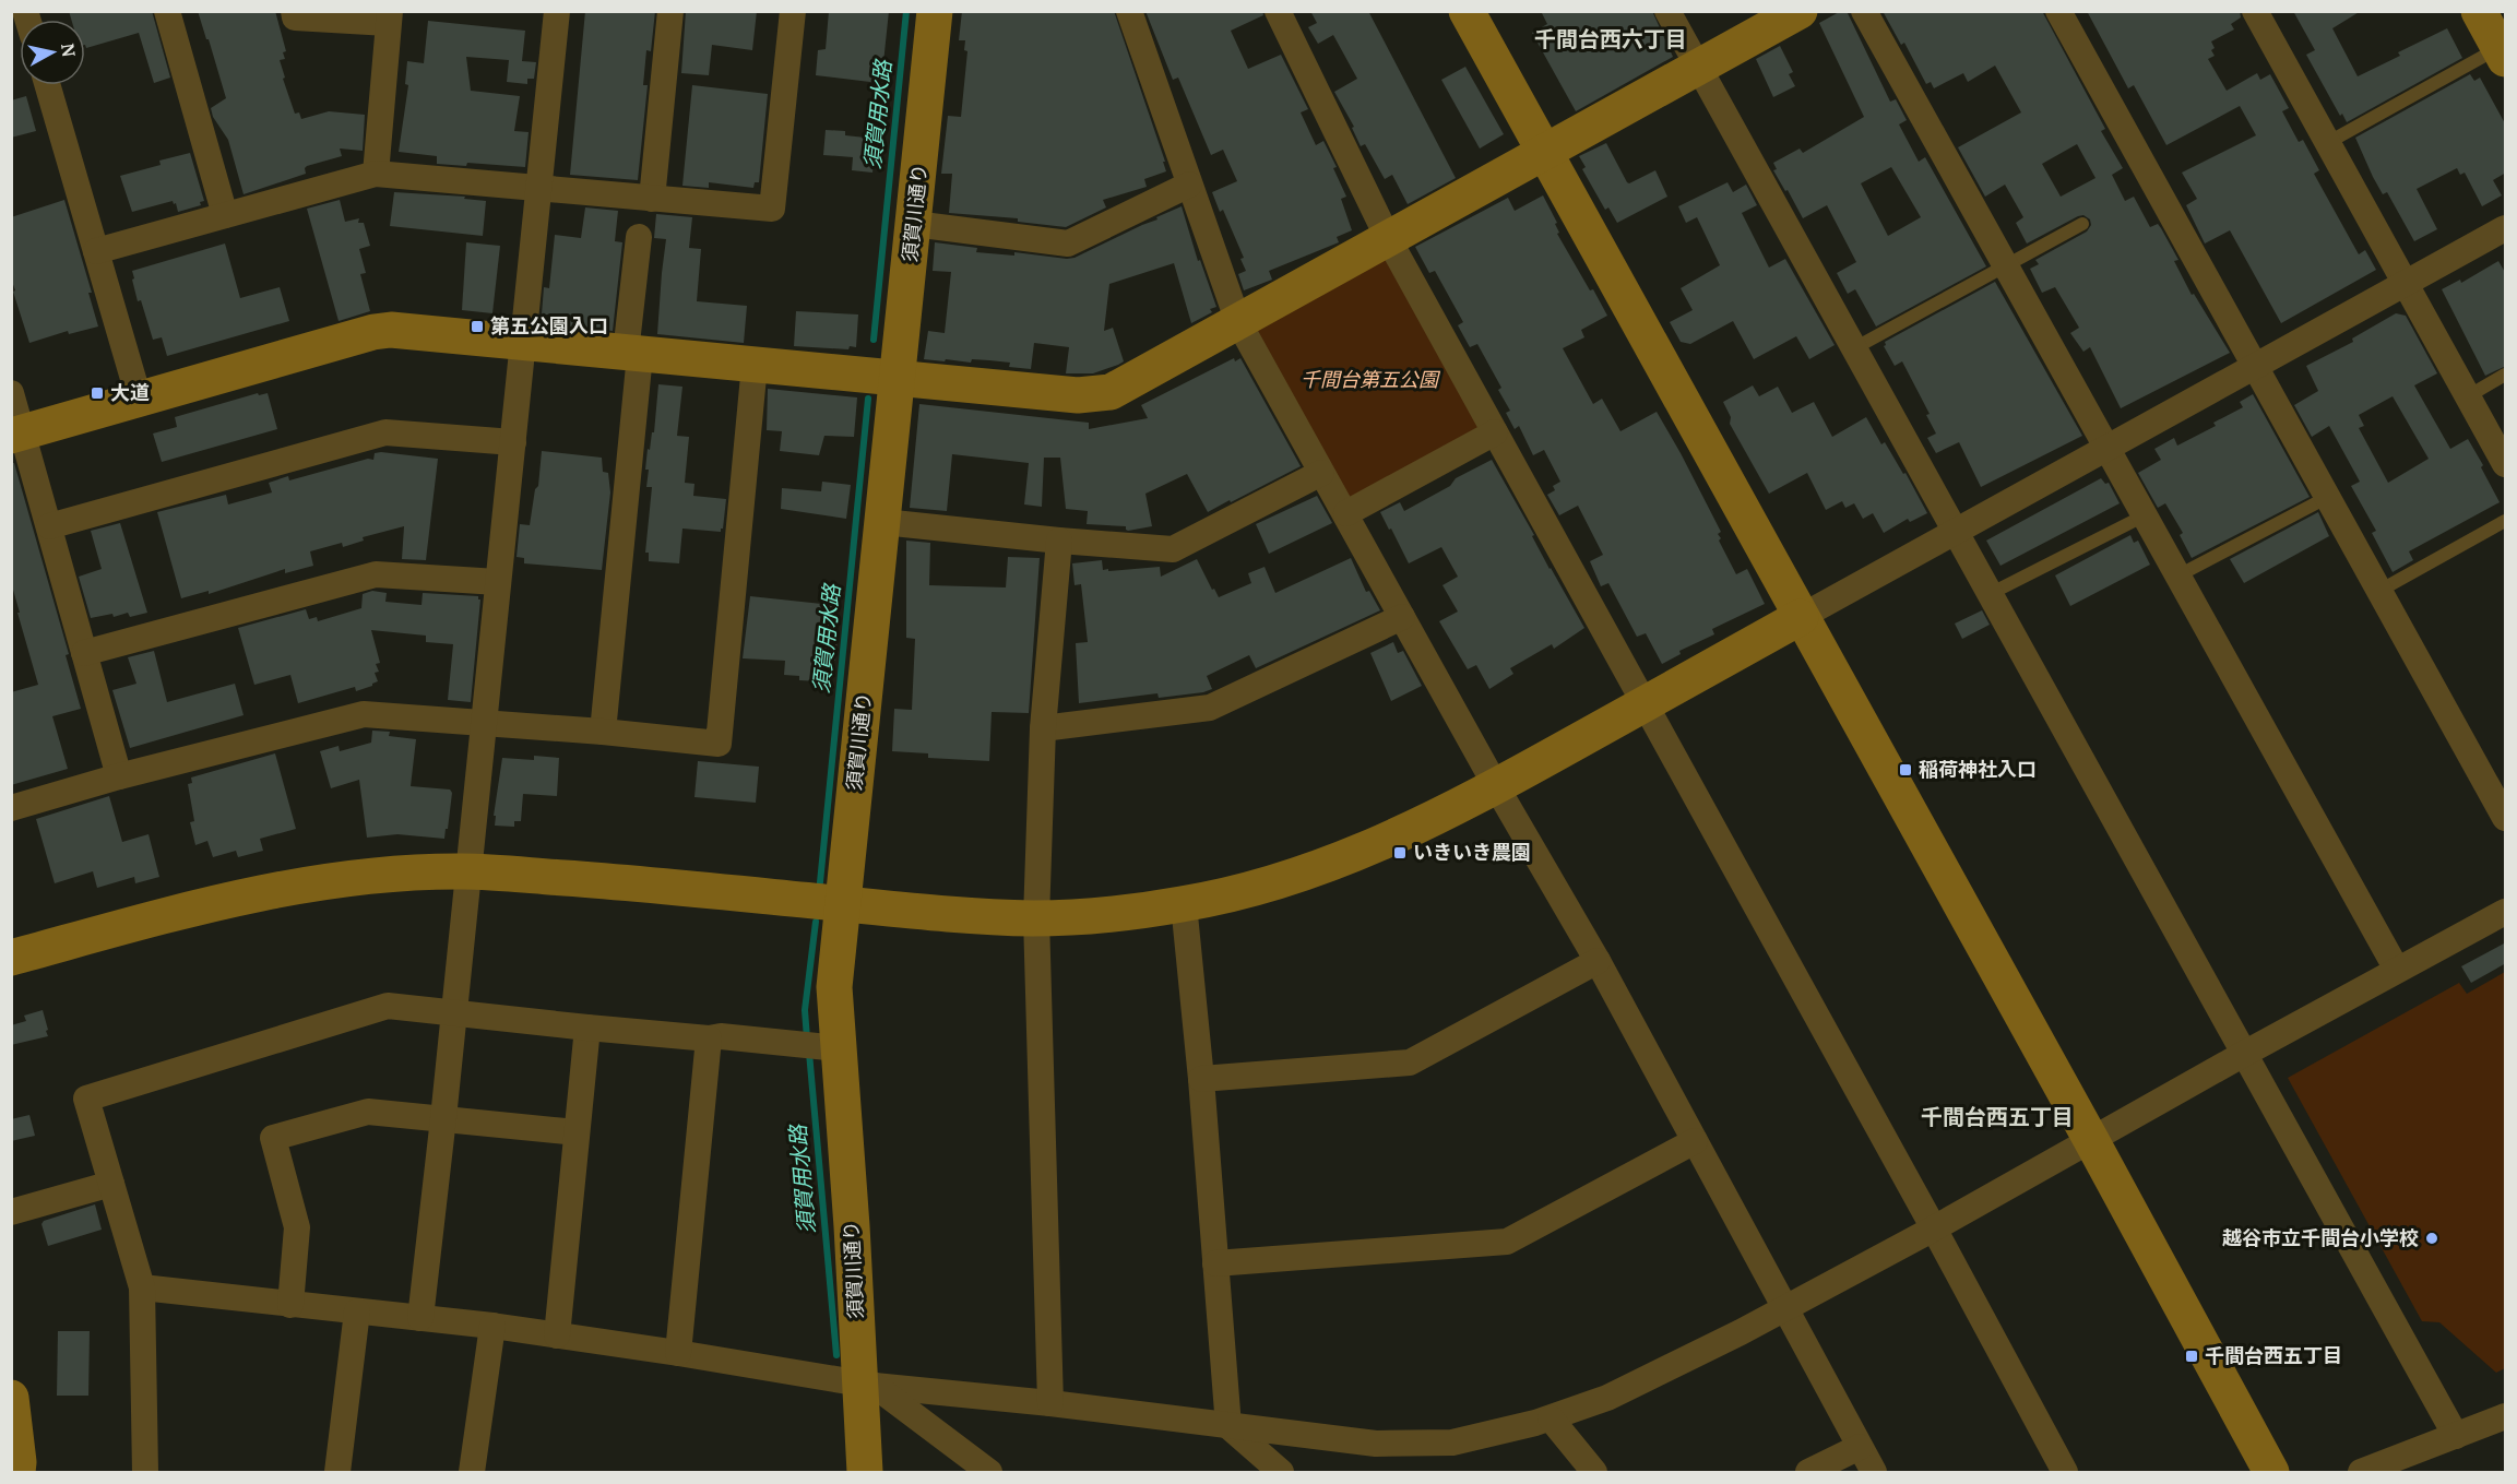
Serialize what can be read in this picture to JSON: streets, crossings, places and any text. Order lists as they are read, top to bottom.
{
  "streets": {
    "street": ["須賀川通り"]
  },
  "districts": ["千間台西六丁目", "千間台西五丁目"],
  "water": ["須賀用水路"],
  "parks": ["千間台第五公園"],
  "places": {
    "transit": [
      "第五公園入口",
      "大道",
      "稲荷神社入口",
      "いきいき農園",
      "千間台西五丁目"
    ],
    "other": ["越谷市立千間台小学校"]
  },
  "north": "right"
}
